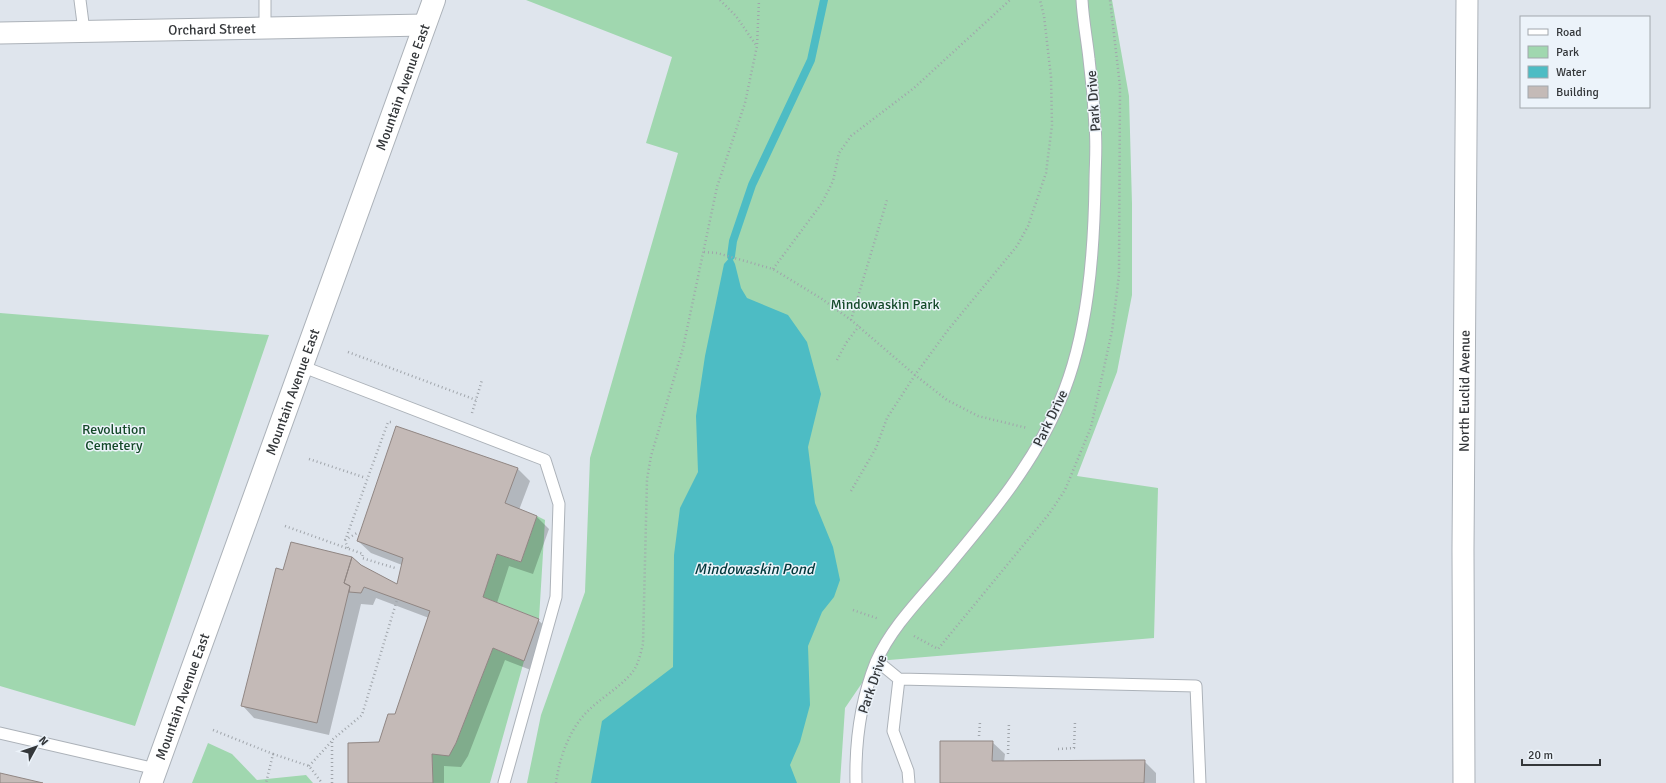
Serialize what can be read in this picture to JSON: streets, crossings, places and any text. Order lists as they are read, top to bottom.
{
  "streets": {
    "street": ["Orchard Street", "Mountain Avenue East", "North Euclid Avenue"],
    "lane": ["Park Drive"]
  },
  "crossings": [
    ["Orchard Street", "Mountain Avenue East"]
  ],
  "water": ["Mindowaskin Pond"],
  "parks": ["Mindowaskin Park", "Revolution Cemetery"],
  "legend": [
    "Road",
    "Park",
    "Water",
    "Building"
  ],
  "scale_bar": "20 m",
  "north": "top right"
}
